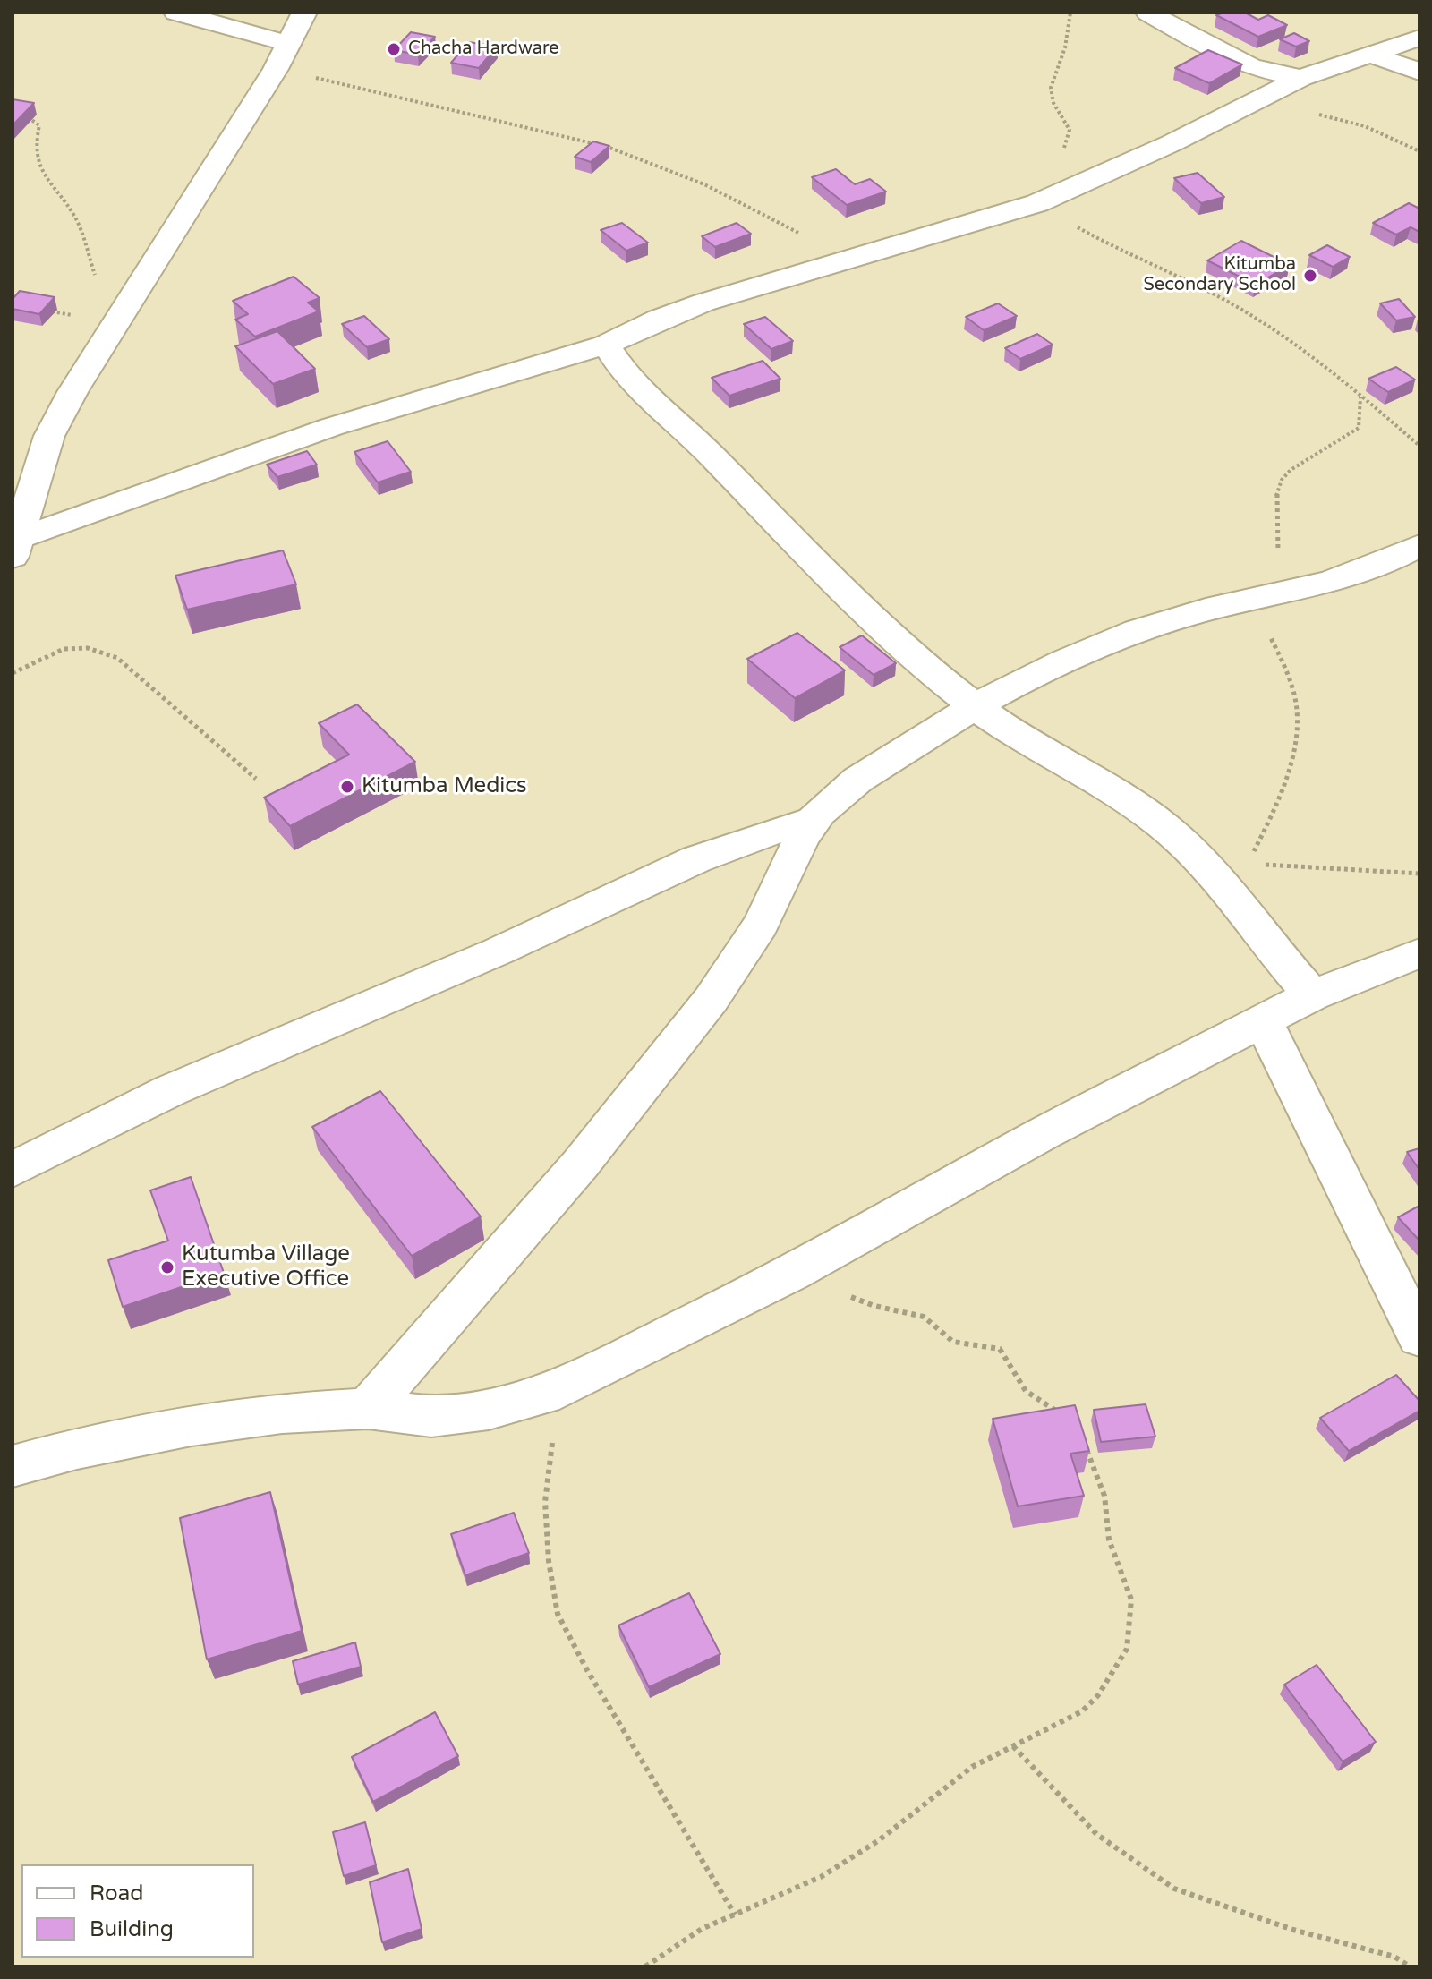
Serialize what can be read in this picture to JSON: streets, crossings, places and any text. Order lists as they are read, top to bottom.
{
  "places": [
    "Chacha Hardware",
    "Kitumba Secondary School",
    "Kitumba Medics",
    "Kutumba Village Executive Office"
  ],
  "legend": ["Road", "Building"]
}
